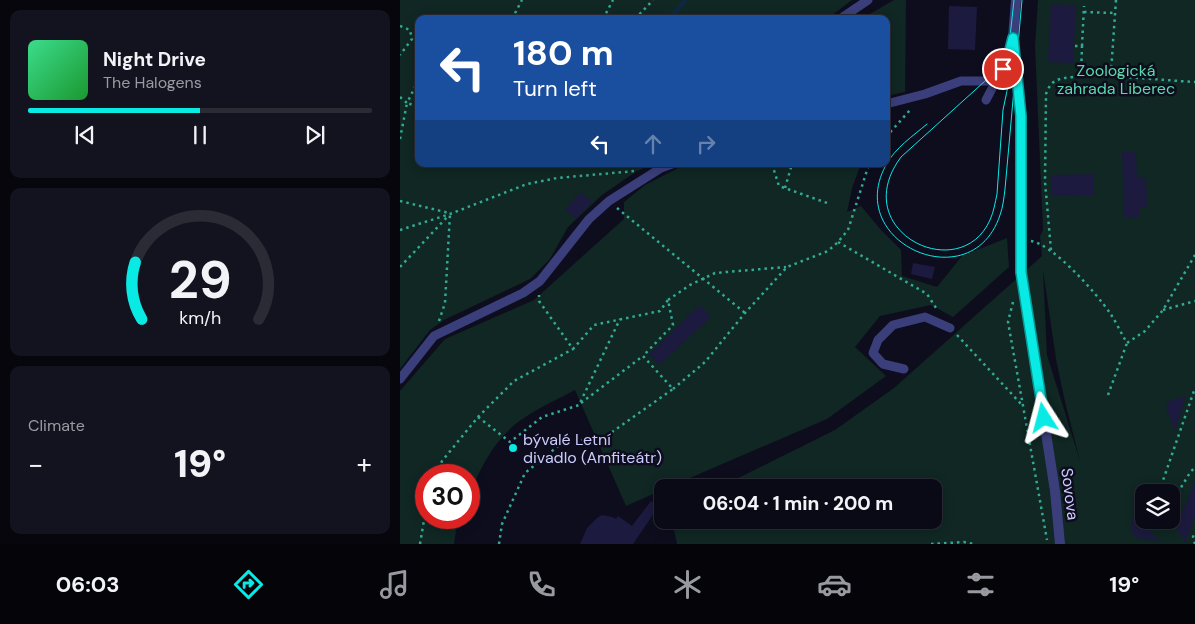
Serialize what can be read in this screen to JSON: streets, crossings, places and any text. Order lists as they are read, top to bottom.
{
  "streets": {
    "street": ["Sovova"]
  },
  "parks": ["Zoologická zahrada Liberec"],
  "places": ["bývalé Letní divadlo (Amfiteátr)"],
  "page": {
    "turn": ["180 m", "Turn left"],
    "song": ["Night Drive", "The Halogens"],
    "tile": "Climate",
    "heat": ["−", "19°", "+"],
    "limit": "30",
    "trip": "06:04 · 1 min · 200 m",
    "tabs": ["06:03", "19°"],
    "gauge": ["29", "km/h"]
  }
}
